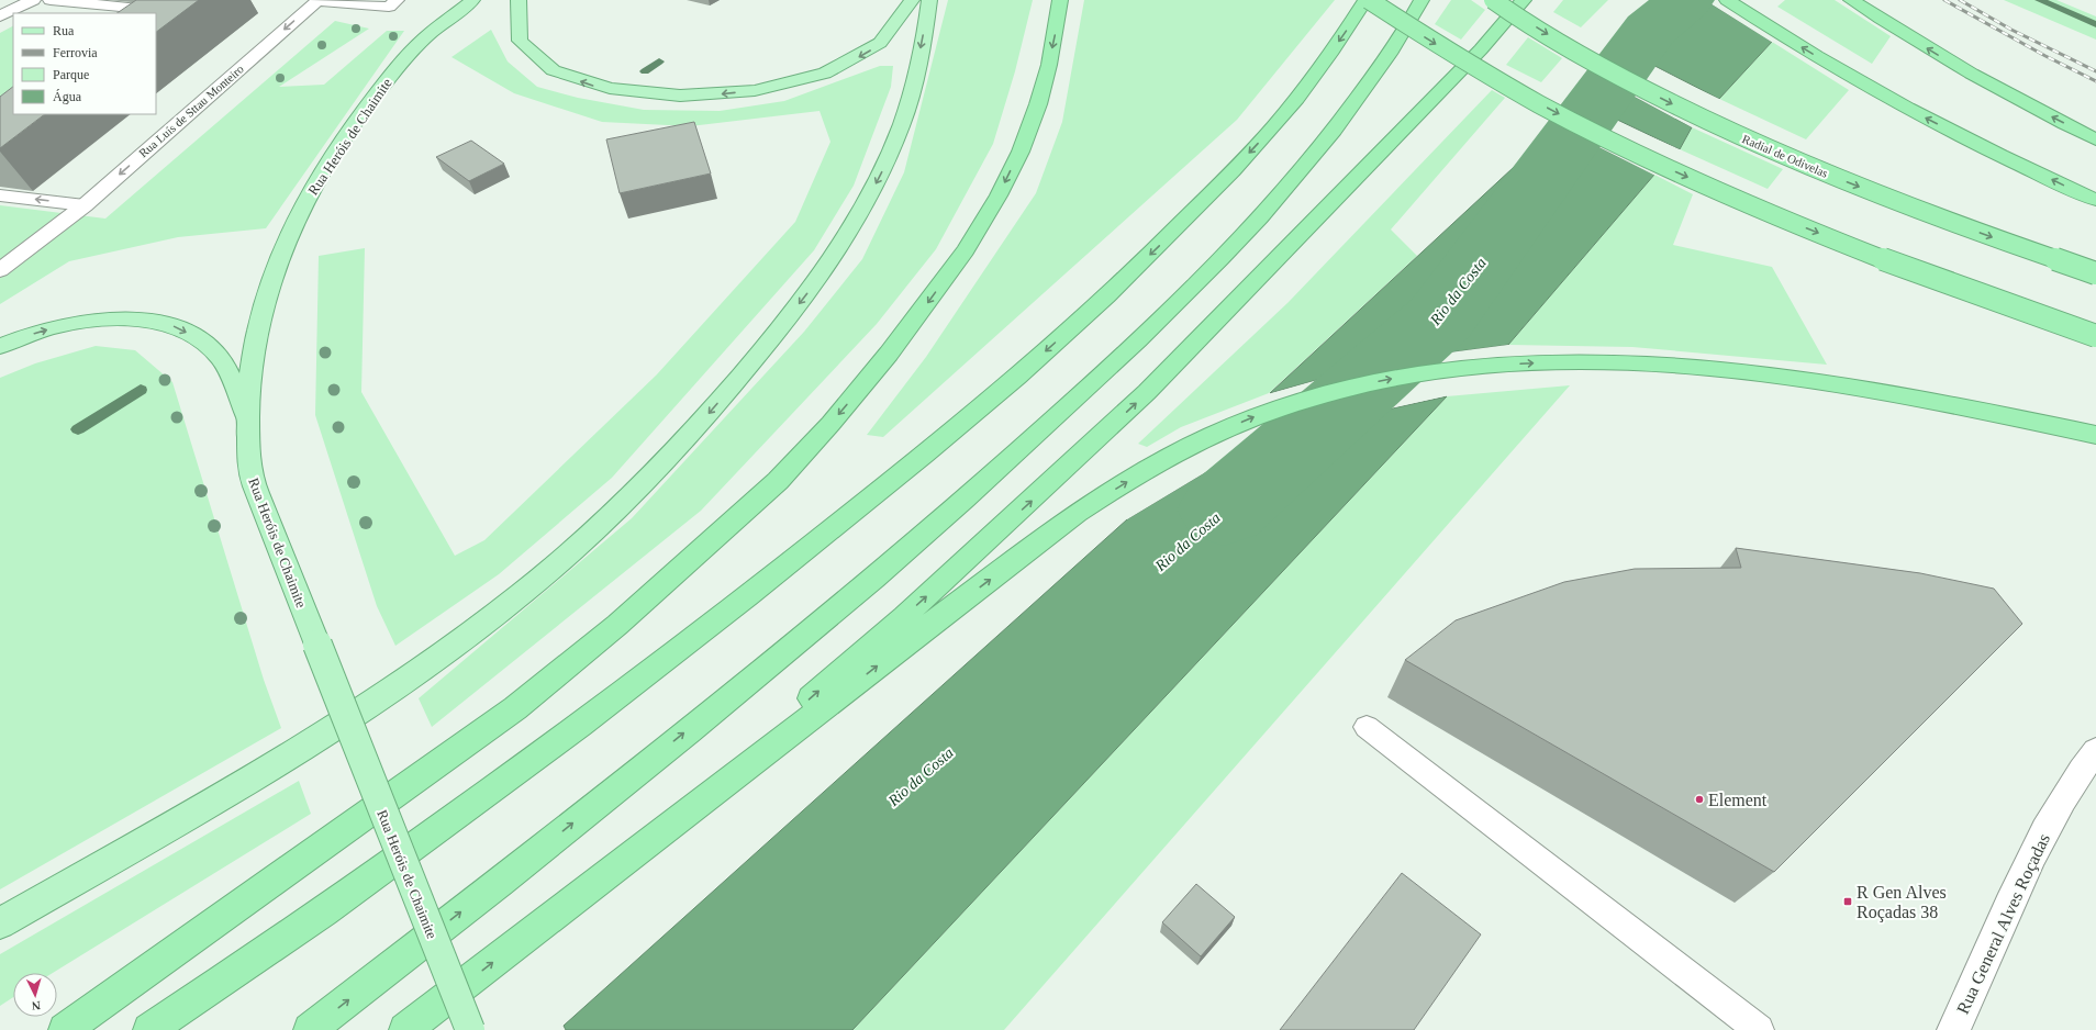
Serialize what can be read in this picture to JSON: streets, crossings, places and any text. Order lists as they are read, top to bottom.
{
  "streets": {
    "highway": ["Radial de Odivelas"],
    "main road": ["Rua Heróis de Chaimite"],
    "street": ["Rua Luís de Sttau Monteiro", "Rua General Alves Roçadas"]
  },
  "one_way": ["Rua Luís de Sttau Monteiro"],
  "water": ["Rio da Costa"],
  "places": {
    "other": ["Element"],
    "transit": ["R Gen Alves Roçadas 38"]
  },
  "legend": [
    "Rua",
    "Ferrovia",
    "Parque",
    "Água"
  ],
  "north": "bottom"
}
